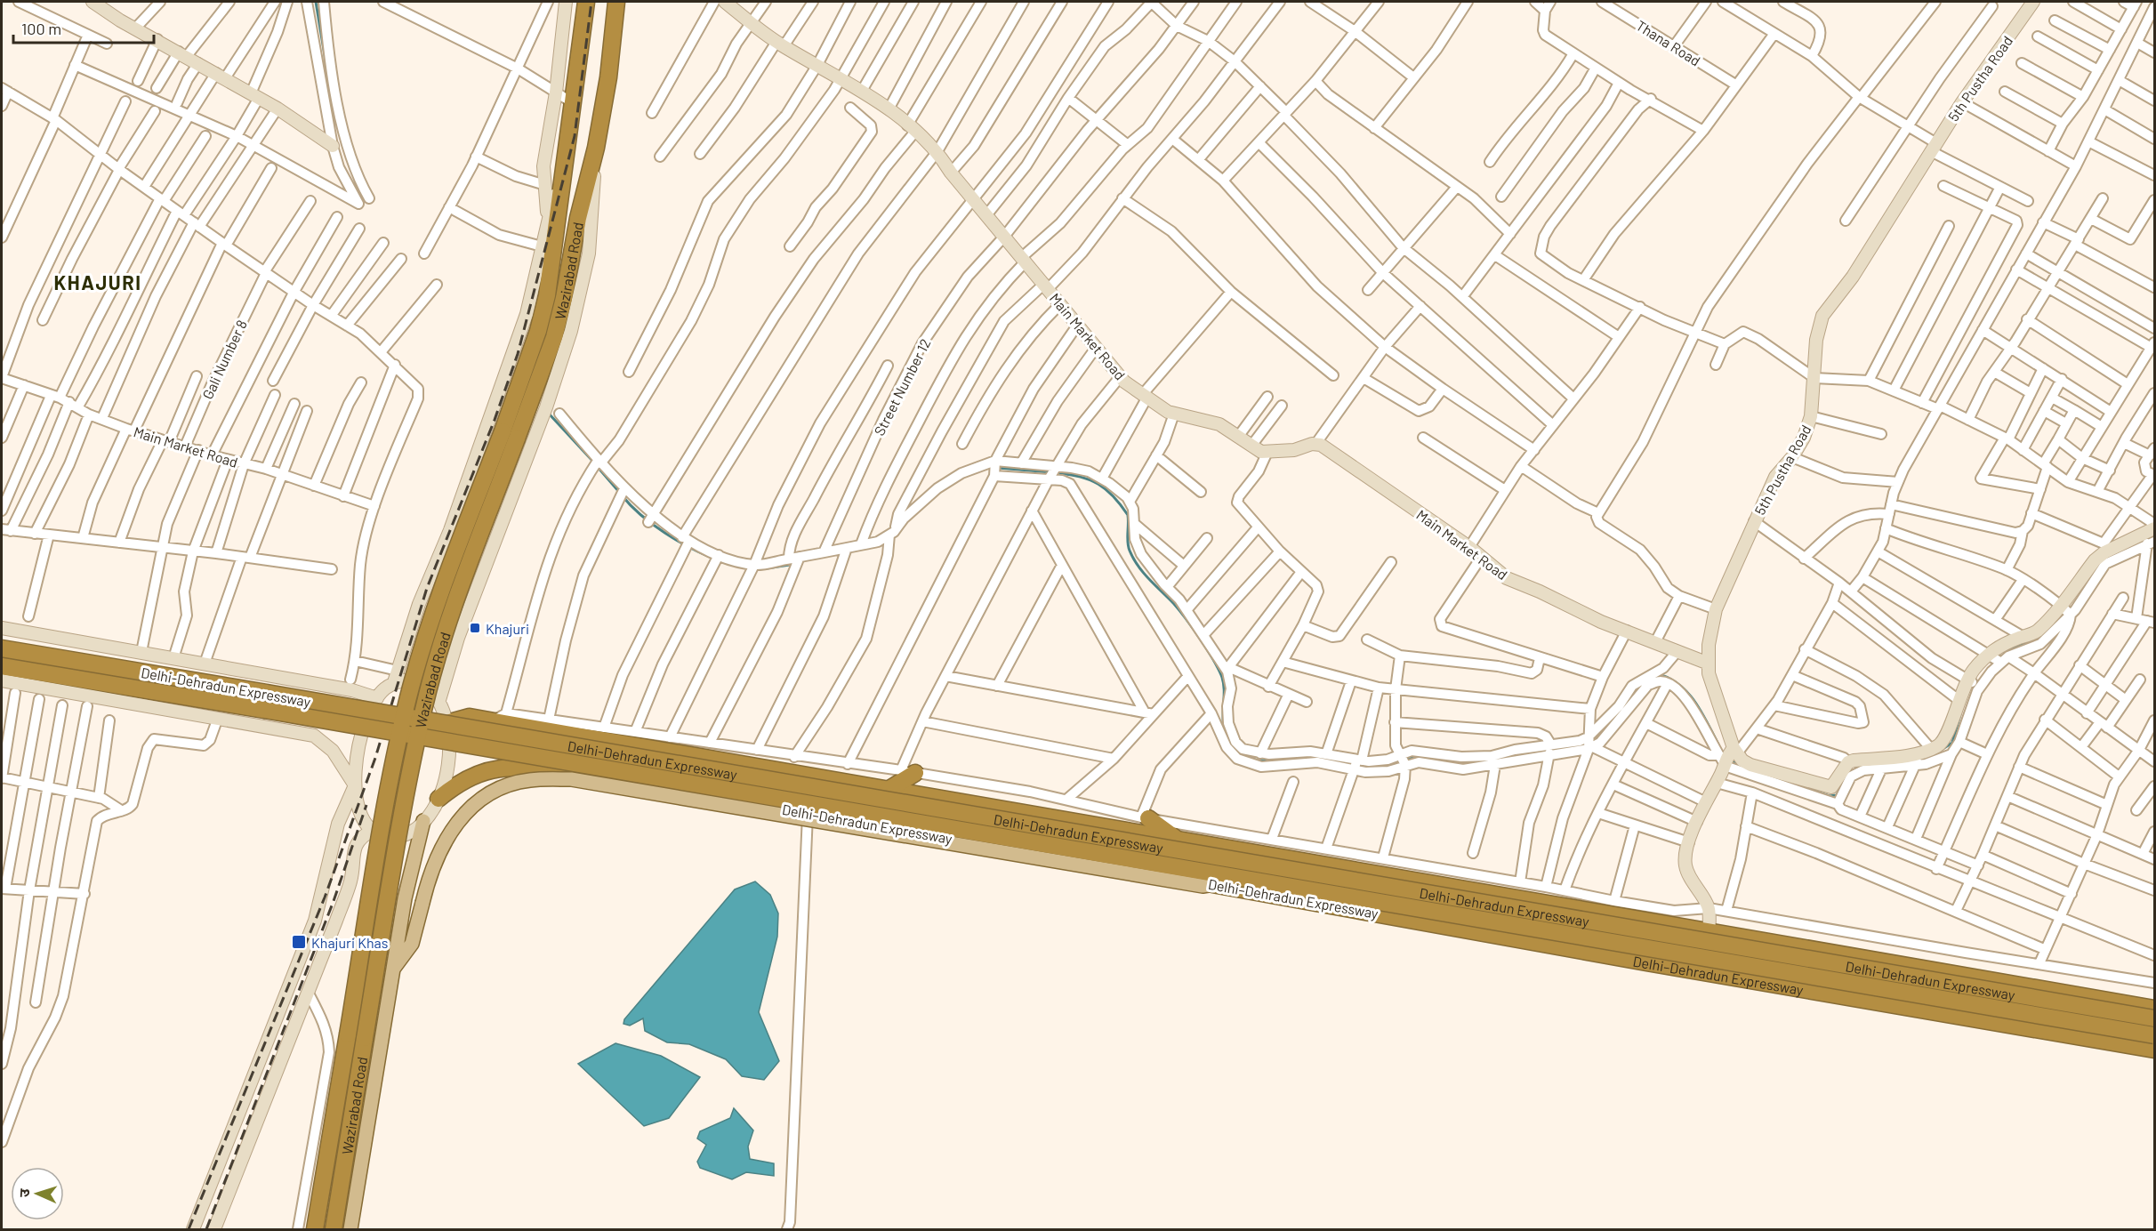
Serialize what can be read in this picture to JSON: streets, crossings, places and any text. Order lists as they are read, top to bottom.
{
  "streets": {
    "highway": ["Wazirabad Road", "Delhi-Dehradun Expressway", "Delhi–Dehradun Expressway"],
    "street": [
      "Thana Road",
      "5th Pustha Road",
      "Main Market Road",
      "Gali Number 8",
      "Street Number 12"
    ]
  },
  "crossings": [
    ["5th Pustha Road", "Main Market Road"],
    ["Wazirabad Road", "Delhi–Dehradun Expressway"],
    ["Main Market Road", "Gali Number 8"],
    ["Main Market Road", "Street Number 12"]
  ],
  "districts": ["KHAJURI"],
  "places": {
    "transit": ["Khajuri", "Khajuri Khas"]
  },
  "scale_bar": "100 m",
  "north": "left"
}
